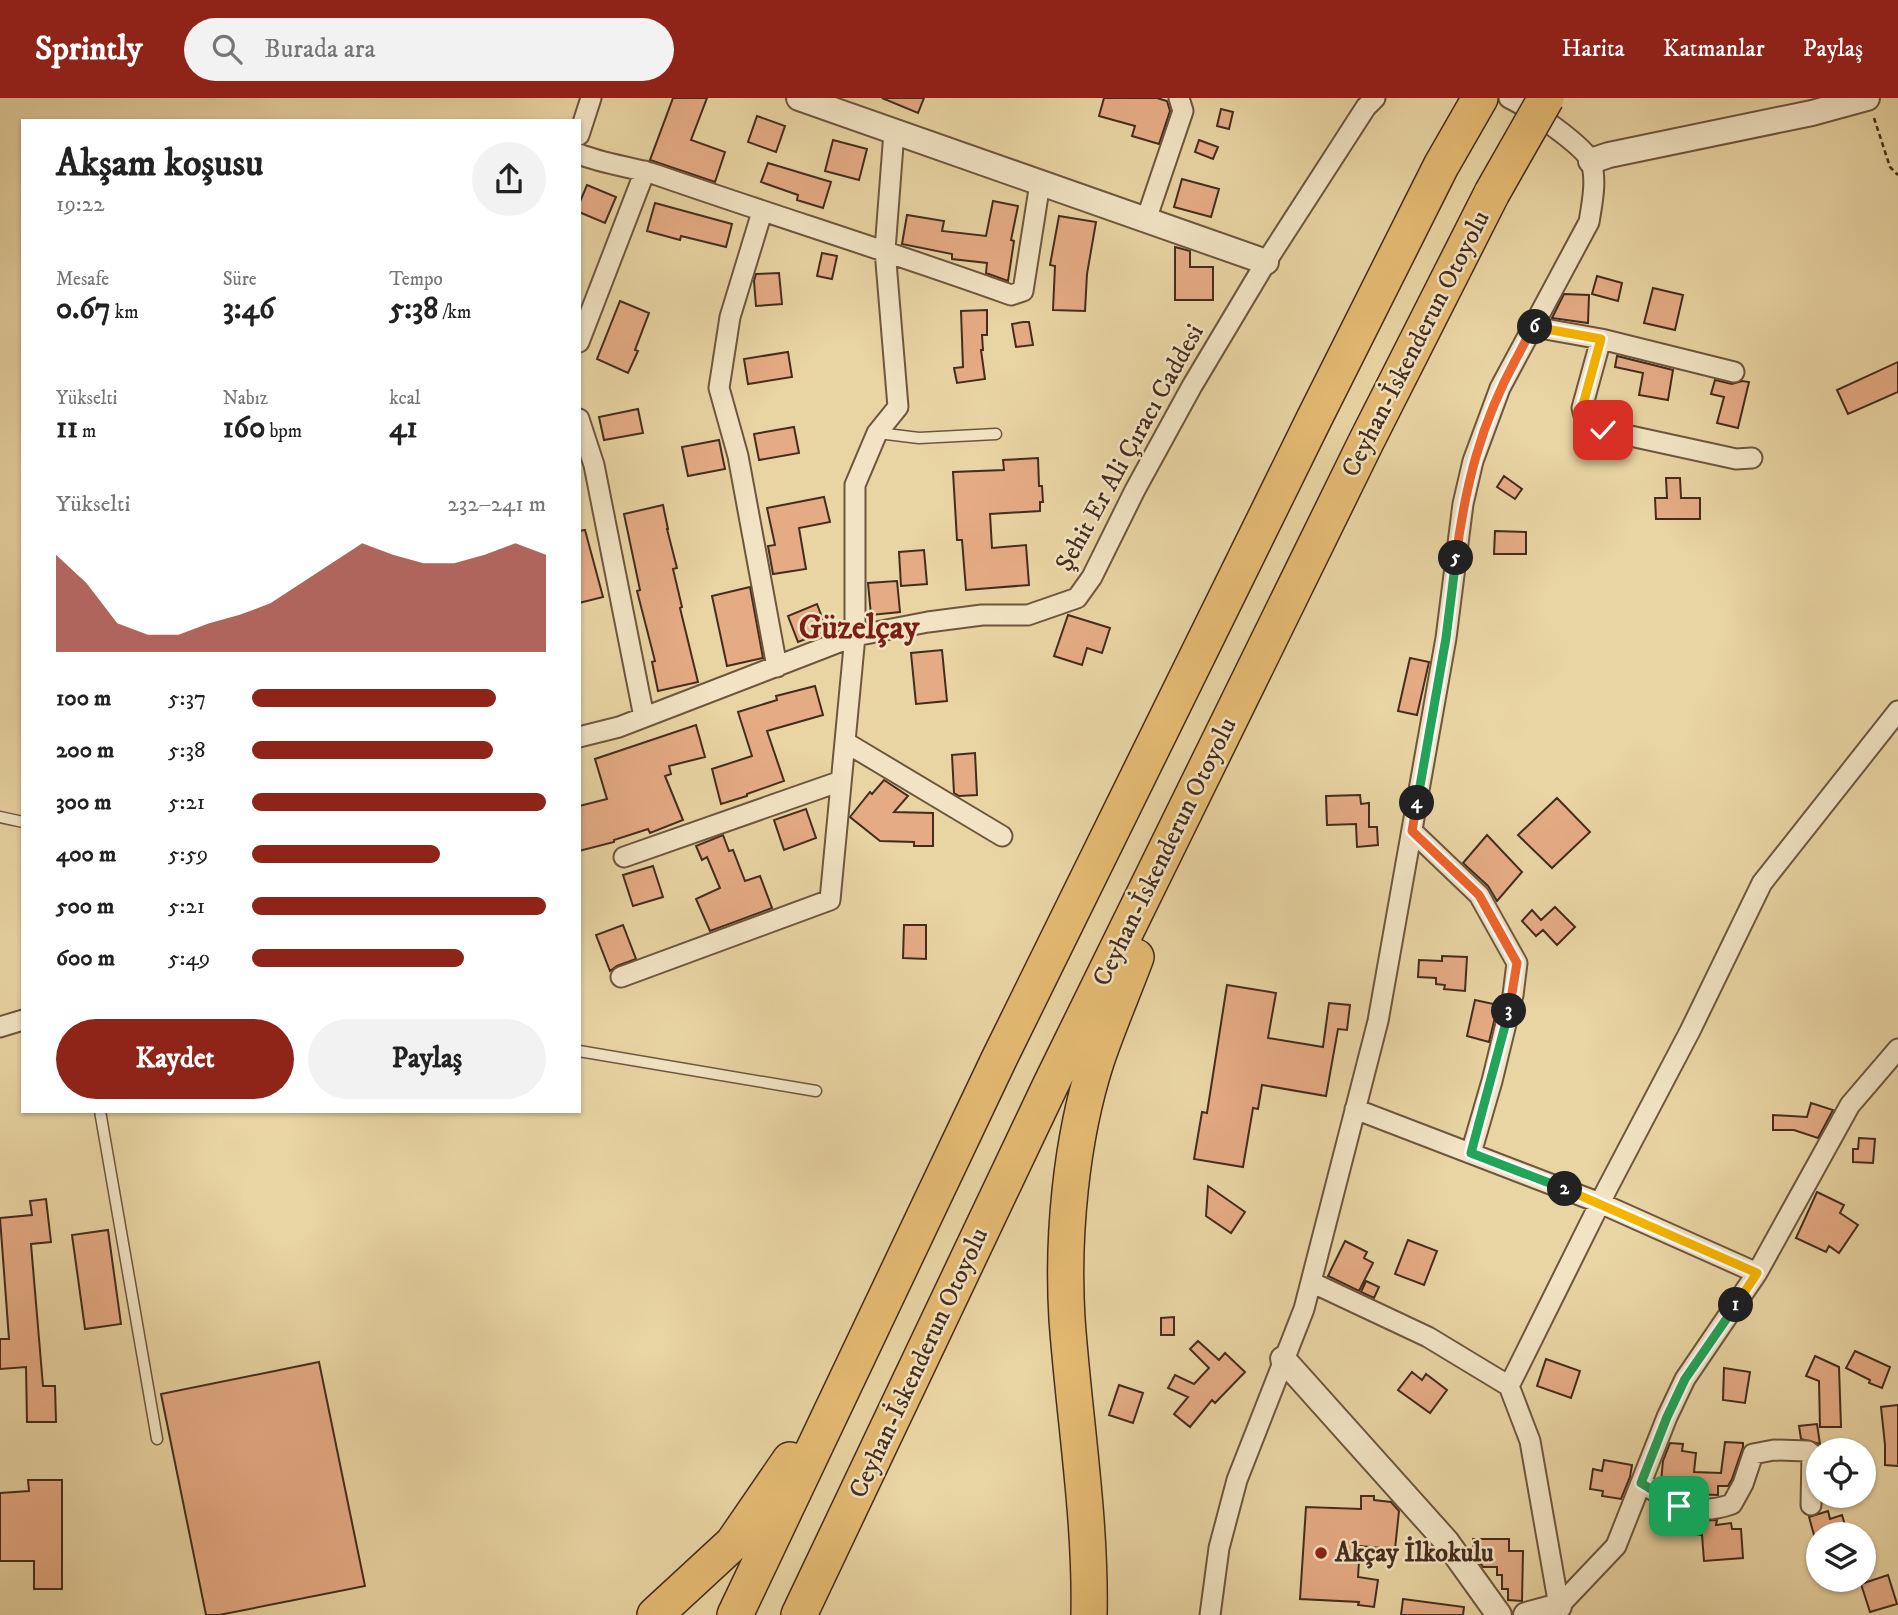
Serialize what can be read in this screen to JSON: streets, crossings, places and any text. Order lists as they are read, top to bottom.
{
  "streets": {
    "highway": ["Ceyhan-İskenderun Otoyolu"],
    "street": ["Şehit Er Ali Çıracı Caddesi"]
  },
  "districts": ["Güzelçay"],
  "places": ["Akçay İlkokulu"],
  "page": {
    "header": "Sprintly",
    "search": "Burada ara",
    "nav": ["Harita", "Katmanlar", "Paylaş"],
    "heading": ["Akşam koşusu", "19:22"],
    "stats": [
      ["Mesafe", "0.67 km"],
      ["Süre", "3:46"],
      ["Tempo", "5:38 /km"],
      ["Yükselti", "11 m"],
      ["Nabız", "160 bpm"],
      ["kcal", "41"]
    ],
    "pins": [
      "6",
      "5",
      "4",
      "3",
      "2",
      "1"
    ],
    "chart": ["Yükselti", "232–241 m"],
    "list": [
      {
        "name": "100 m",
        "note": "5:37"
      },
      {
        "name": "200 m",
        "note": "5:38"
      },
      {
        "name": "300 m",
        "note": "5:21"
      },
      {
        "name": "400 m",
        "note": "5:59"
      },
      {
        "name": "500 m",
        "note": "5:21"
      },
      {
        "name": "600 m",
        "note": "5:49"
      }
    ],
    "buttons": ["Kaydet", "Paylaş"]
  }
}
